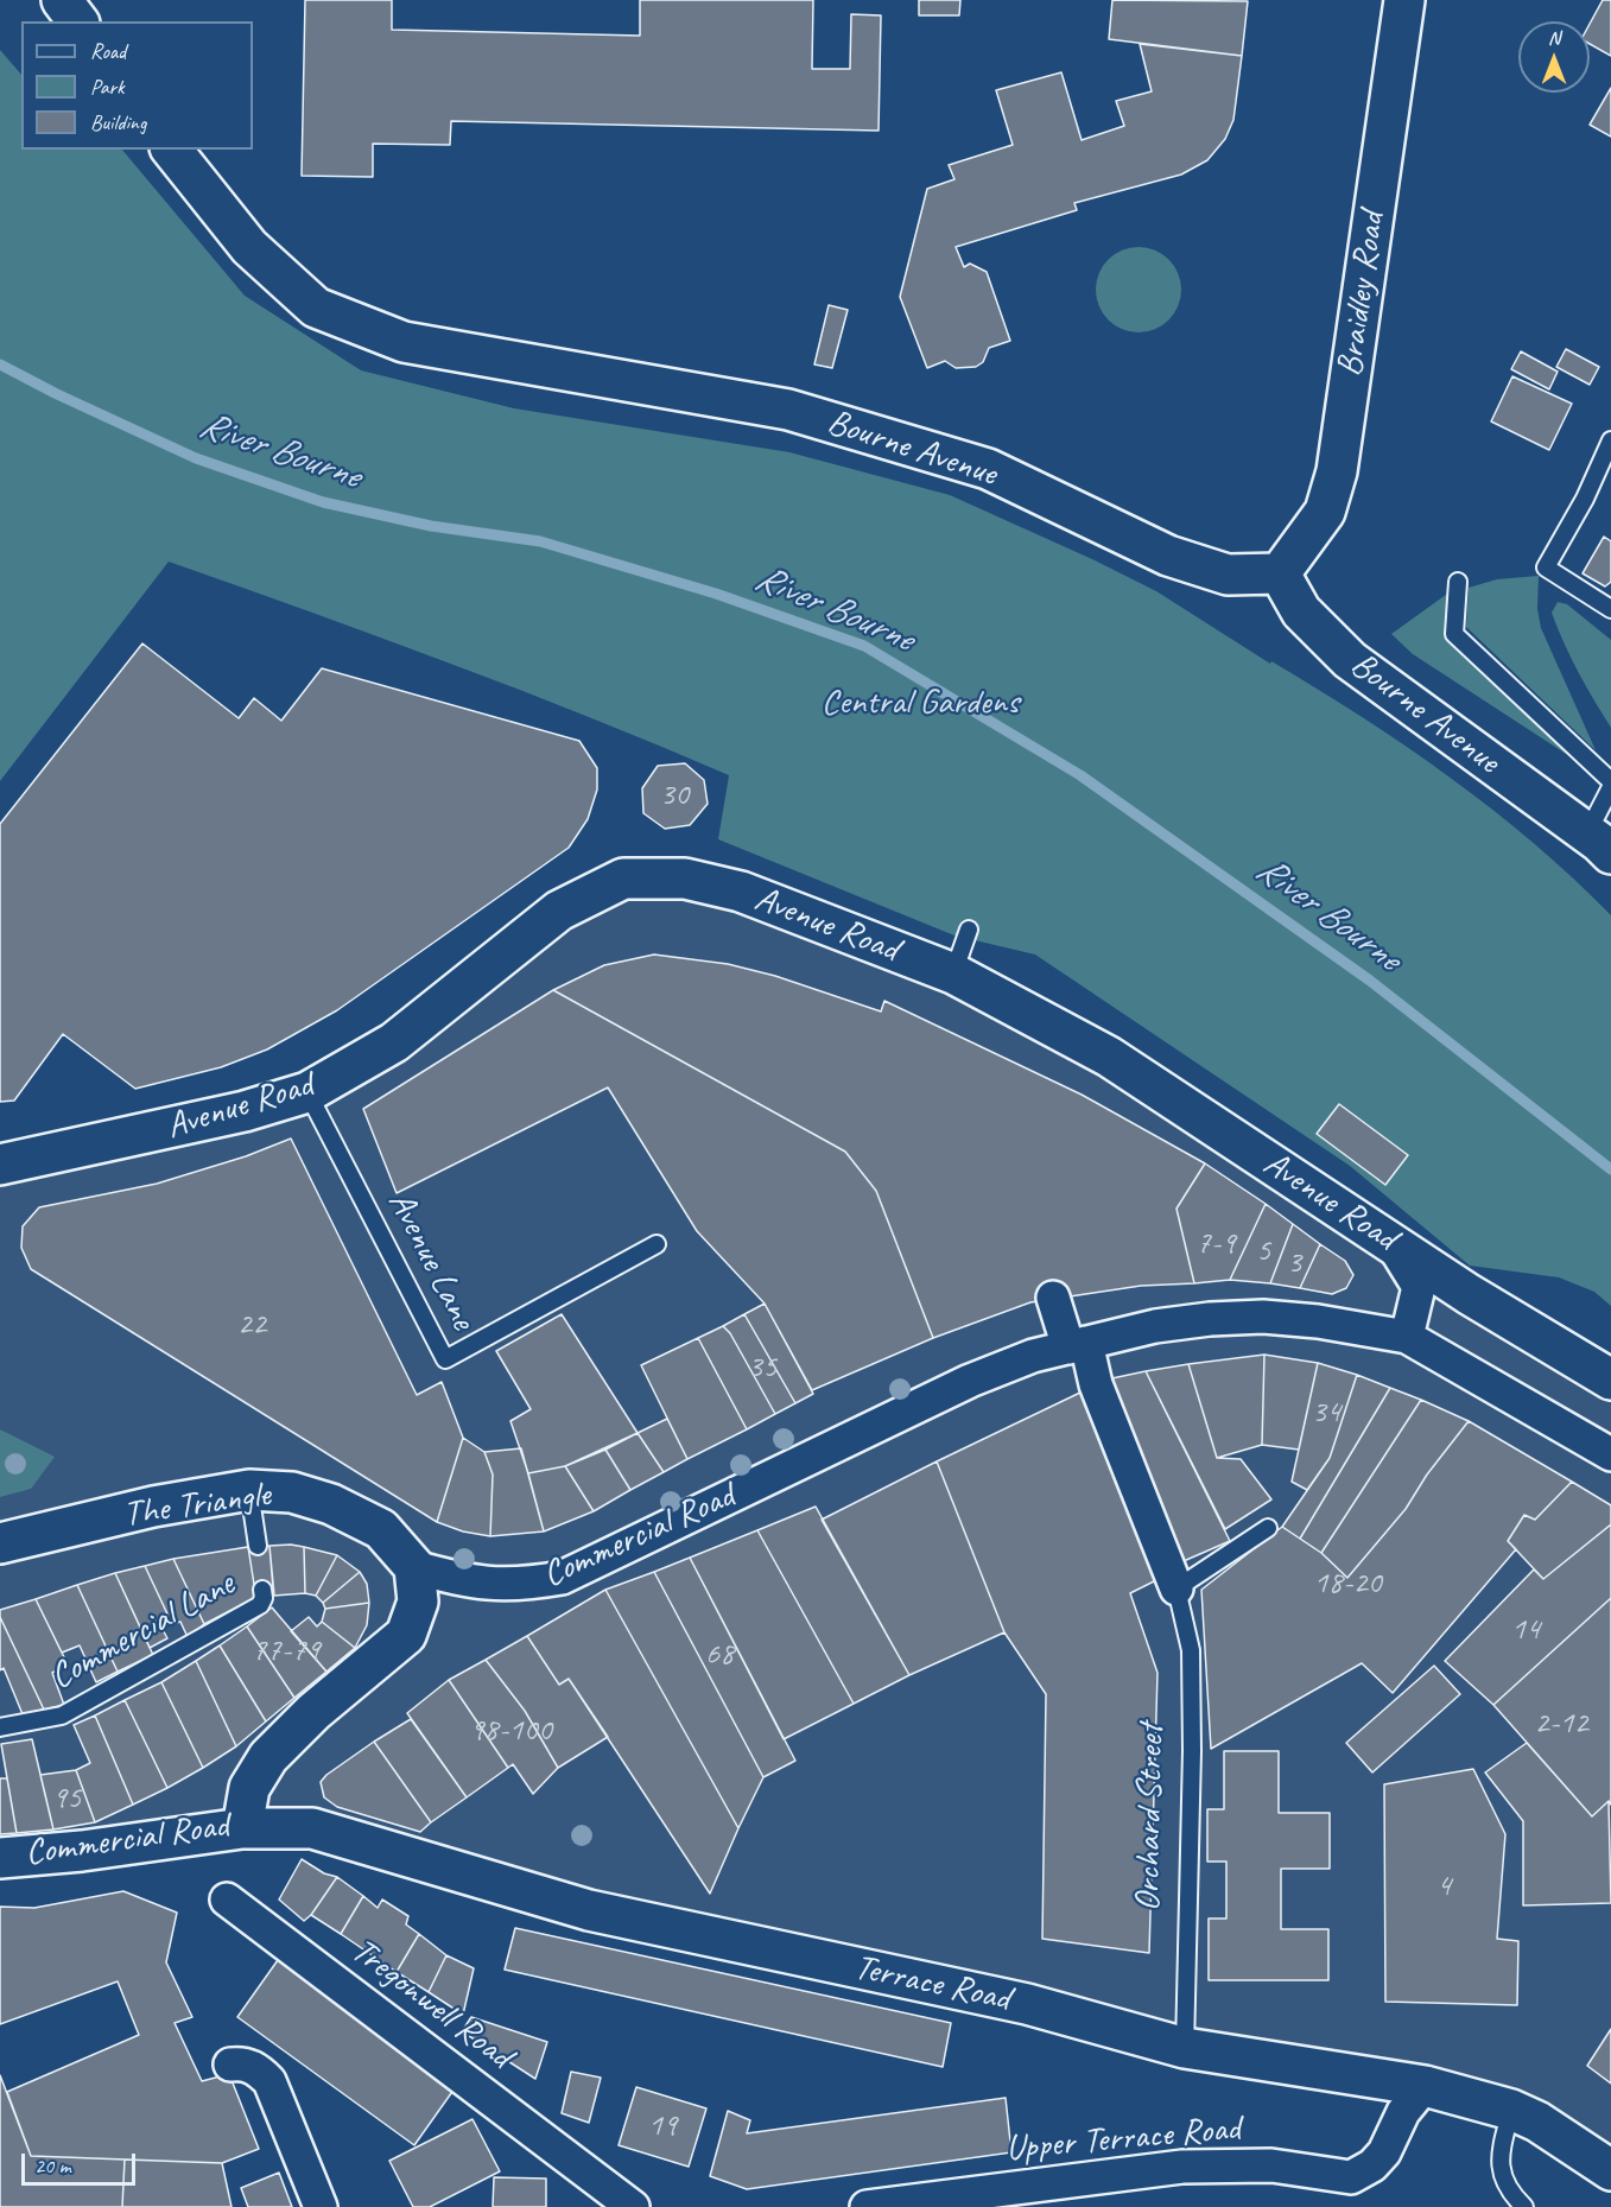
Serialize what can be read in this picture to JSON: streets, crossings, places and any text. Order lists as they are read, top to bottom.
{
  "streets": {
    "street": [
      "Braidley Road",
      "Bourne Avenue",
      "Avenue Road",
      "The Triangle",
      "Commercial Road",
      "Orchard Street",
      "Terrace Road",
      "Tregonwell Road",
      "Upper Terrace Road"
    ],
    "lane": ["Avenue Lane", "Commercial Lane"]
  },
  "crossings": [
    ["Braidley Road", "Bourne Avenue"],
    ["Avenue Road", "Avenue Lane"],
    ["The Triangle", "Commercial Road"],
    ["The Triangle", "Commercial Lane"],
    ["Commercial Road", "Orchard Street"],
    ["Commercial Road", "Terrace Road"],
    ["Orchard Street", "Terrace Road"],
    ["Terrace Road", "Upper Terrace Road"]
  ],
  "water": ["River Bourne"],
  "parks": ["Central Gardens"],
  "house_numbers": [
    "30",
    "7-9",
    "5",
    "3",
    "22",
    "35",
    "34",
    "18-20",
    "14",
    "77-79",
    "68",
    "2-12",
    "98-100",
    "95",
    "4",
    "19"
  ],
  "legend": ["Road", "Park", "Building"],
  "scale_bar": "20 m",
  "north": "top"
}
